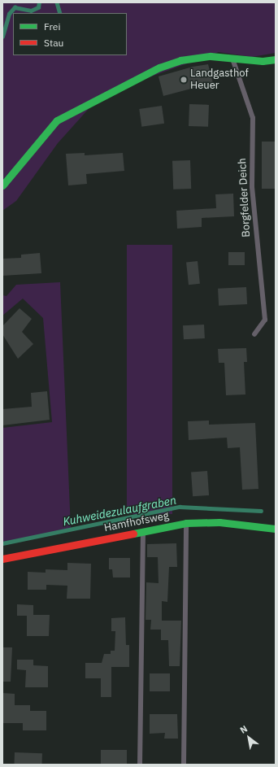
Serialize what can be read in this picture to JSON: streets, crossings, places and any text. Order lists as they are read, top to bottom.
{
  "streets": {
    "street": ["Hamfhofsweg"],
    "lane": ["Borgfelder Deich"]
  },
  "water": ["Kuhweidezulaufgraben"],
  "places": ["Landgasthof Heuer"],
  "legend": ["Frei", "Stau"],
  "north": "top left"
}
